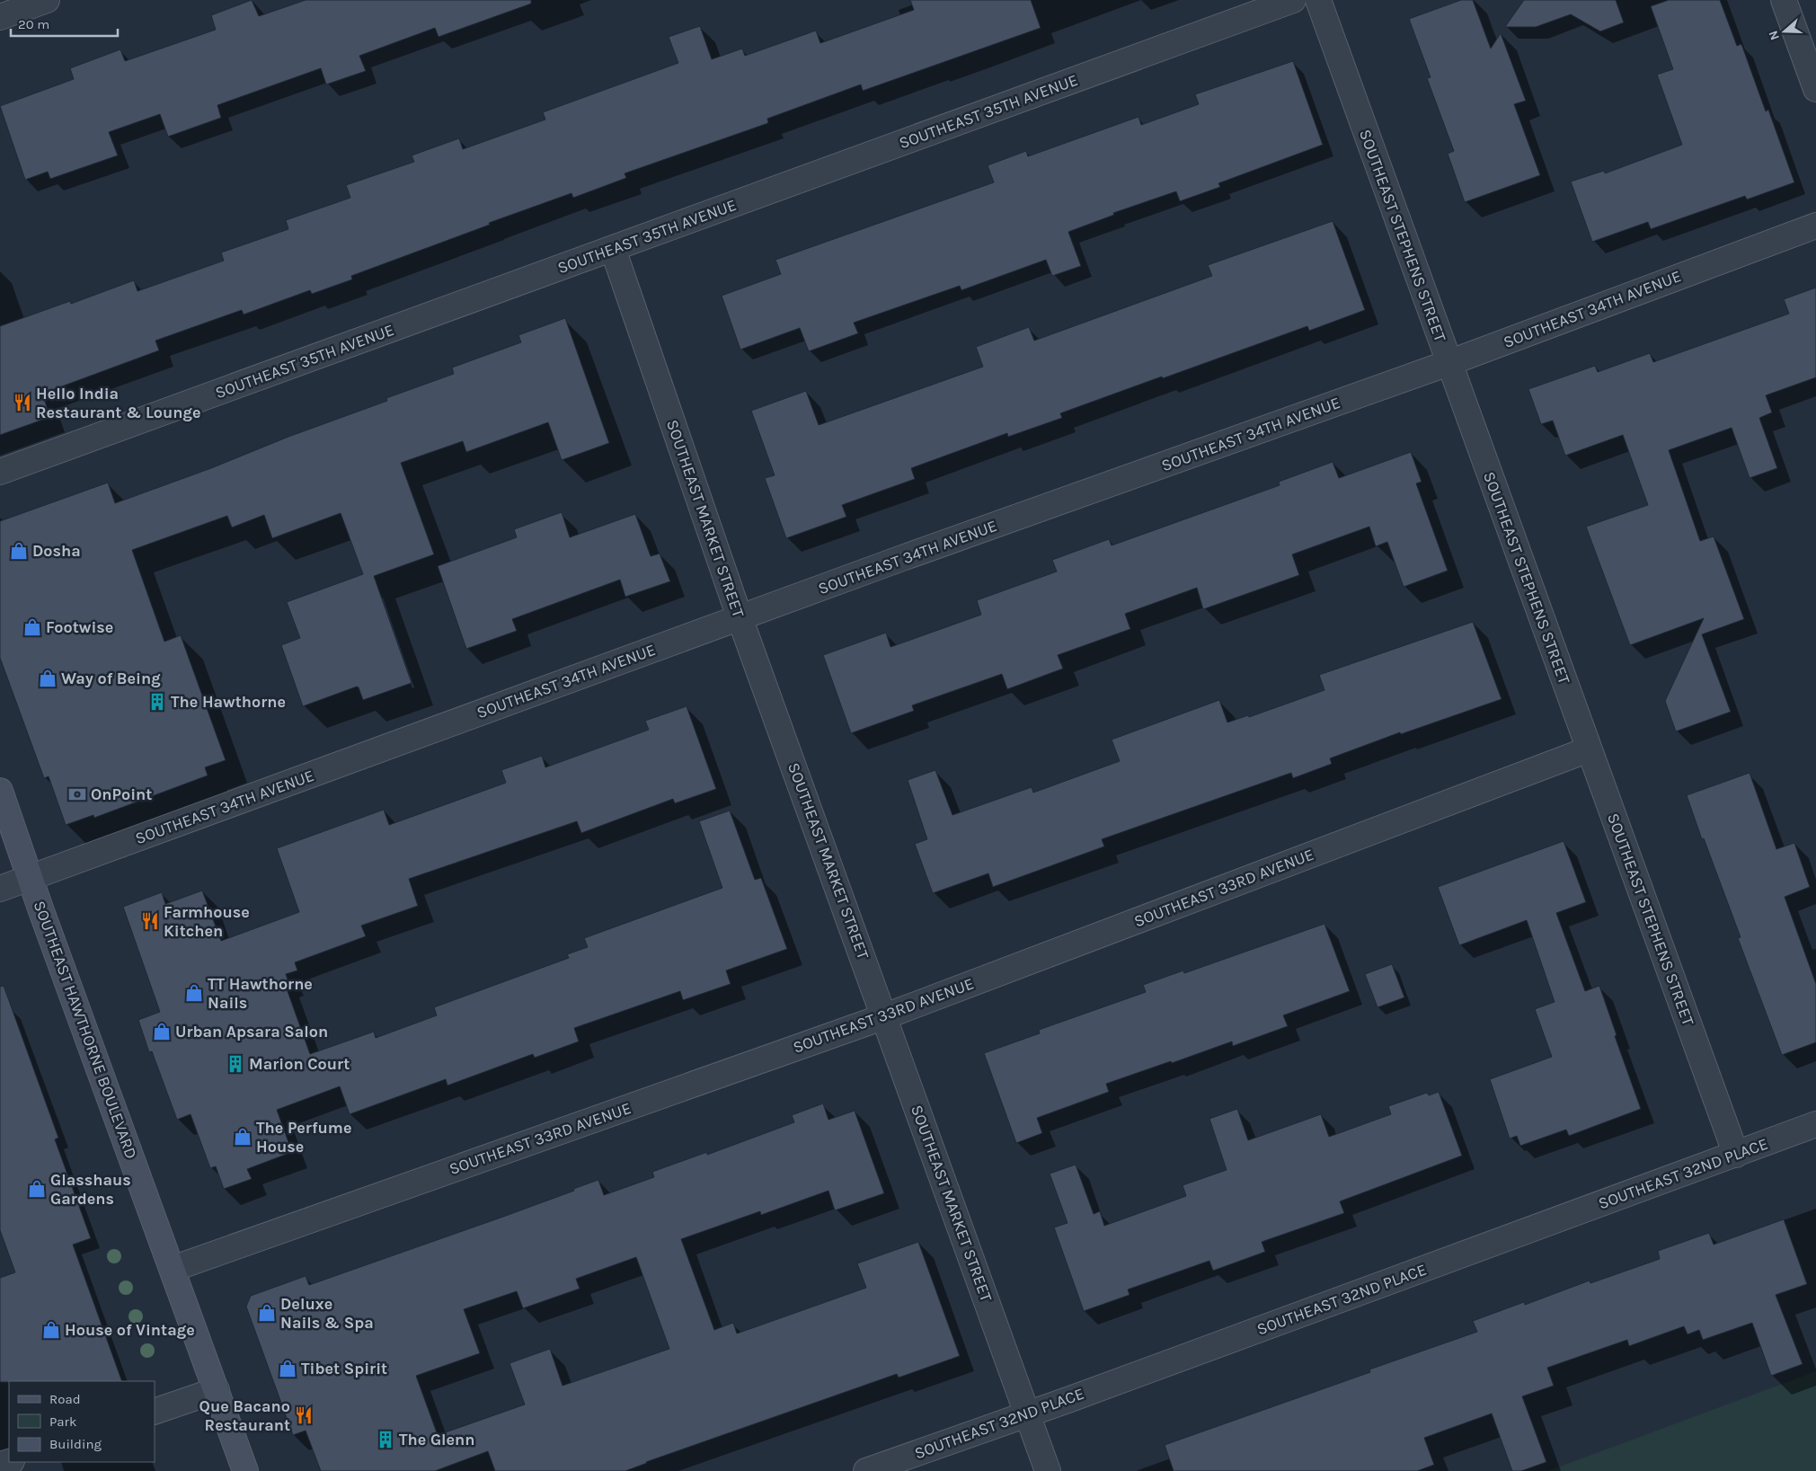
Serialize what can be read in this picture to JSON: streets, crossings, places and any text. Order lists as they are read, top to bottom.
{
  "streets": {
    "main road": ["SOUTHEAST HAWTHORNE BOULEVARD"],
    "street": [
      "SOUTHEAST 35TH AVENUE",
      "SOUTHEAST STEPHENS STREET",
      "SOUTHEAST 34TH AVENUE",
      "SOUTHEAST MARKET STREET",
      "SOUTHEAST 33RD AVENUE",
      "SOUTHEAST 32ND PLACE"
    ]
  },
  "crossings": [
    ["SOUTHEAST 35TH AVENUE", "SOUTHEAST MARKET STREET"],
    ["SOUTHEAST STEPHENS STREET", "SOUTHEAST 34TH AVENUE"],
    ["SOUTHEAST STEPHENS STREET", "SOUTHEAST 33RD AVENUE"],
    ["SOUTHEAST STEPHENS STREET", "SOUTHEAST 32ND PLACE"],
    ["SOUTHEAST 34TH AVENUE", "SOUTHEAST MARKET STREET"],
    ["SOUTHEAST 34TH AVENUE", "SOUTHEAST HAWTHORNE BOULEVARD"],
    ["SOUTHEAST MARKET STREET", "SOUTHEAST 33RD AVENUE"],
    ["SOUTHEAST MARKET STREET", "SOUTHEAST 32ND PLACE"],
    ["SOUTHEAST 33RD AVENUE", "SOUTHEAST HAWTHORNE BOULEVARD"]
  ],
  "places": {
    "restaurant": ["Hello India Restaurant & Lounge", "Farmhouse Kitchen", "Que Bacano Restaurant"],
    "shop": [
      "Dosha",
      "Footwise",
      "Way of Being",
      "TT Hawthorne Nails",
      "Urban Apsara Salon",
      "The Perfume House",
      "Glasshaus Gardens",
      "Deluxe Nails & Spa",
      "House of Vintage",
      "Tibet Spirit"
    ],
    "building": ["The Hawthorne", "Marion Court", "The Glenn"],
    "bank": ["OnPoint"]
  },
  "legend": ["Road", "Park", "Building"],
  "scale_bar": "20 m",
  "north": "left"
}
